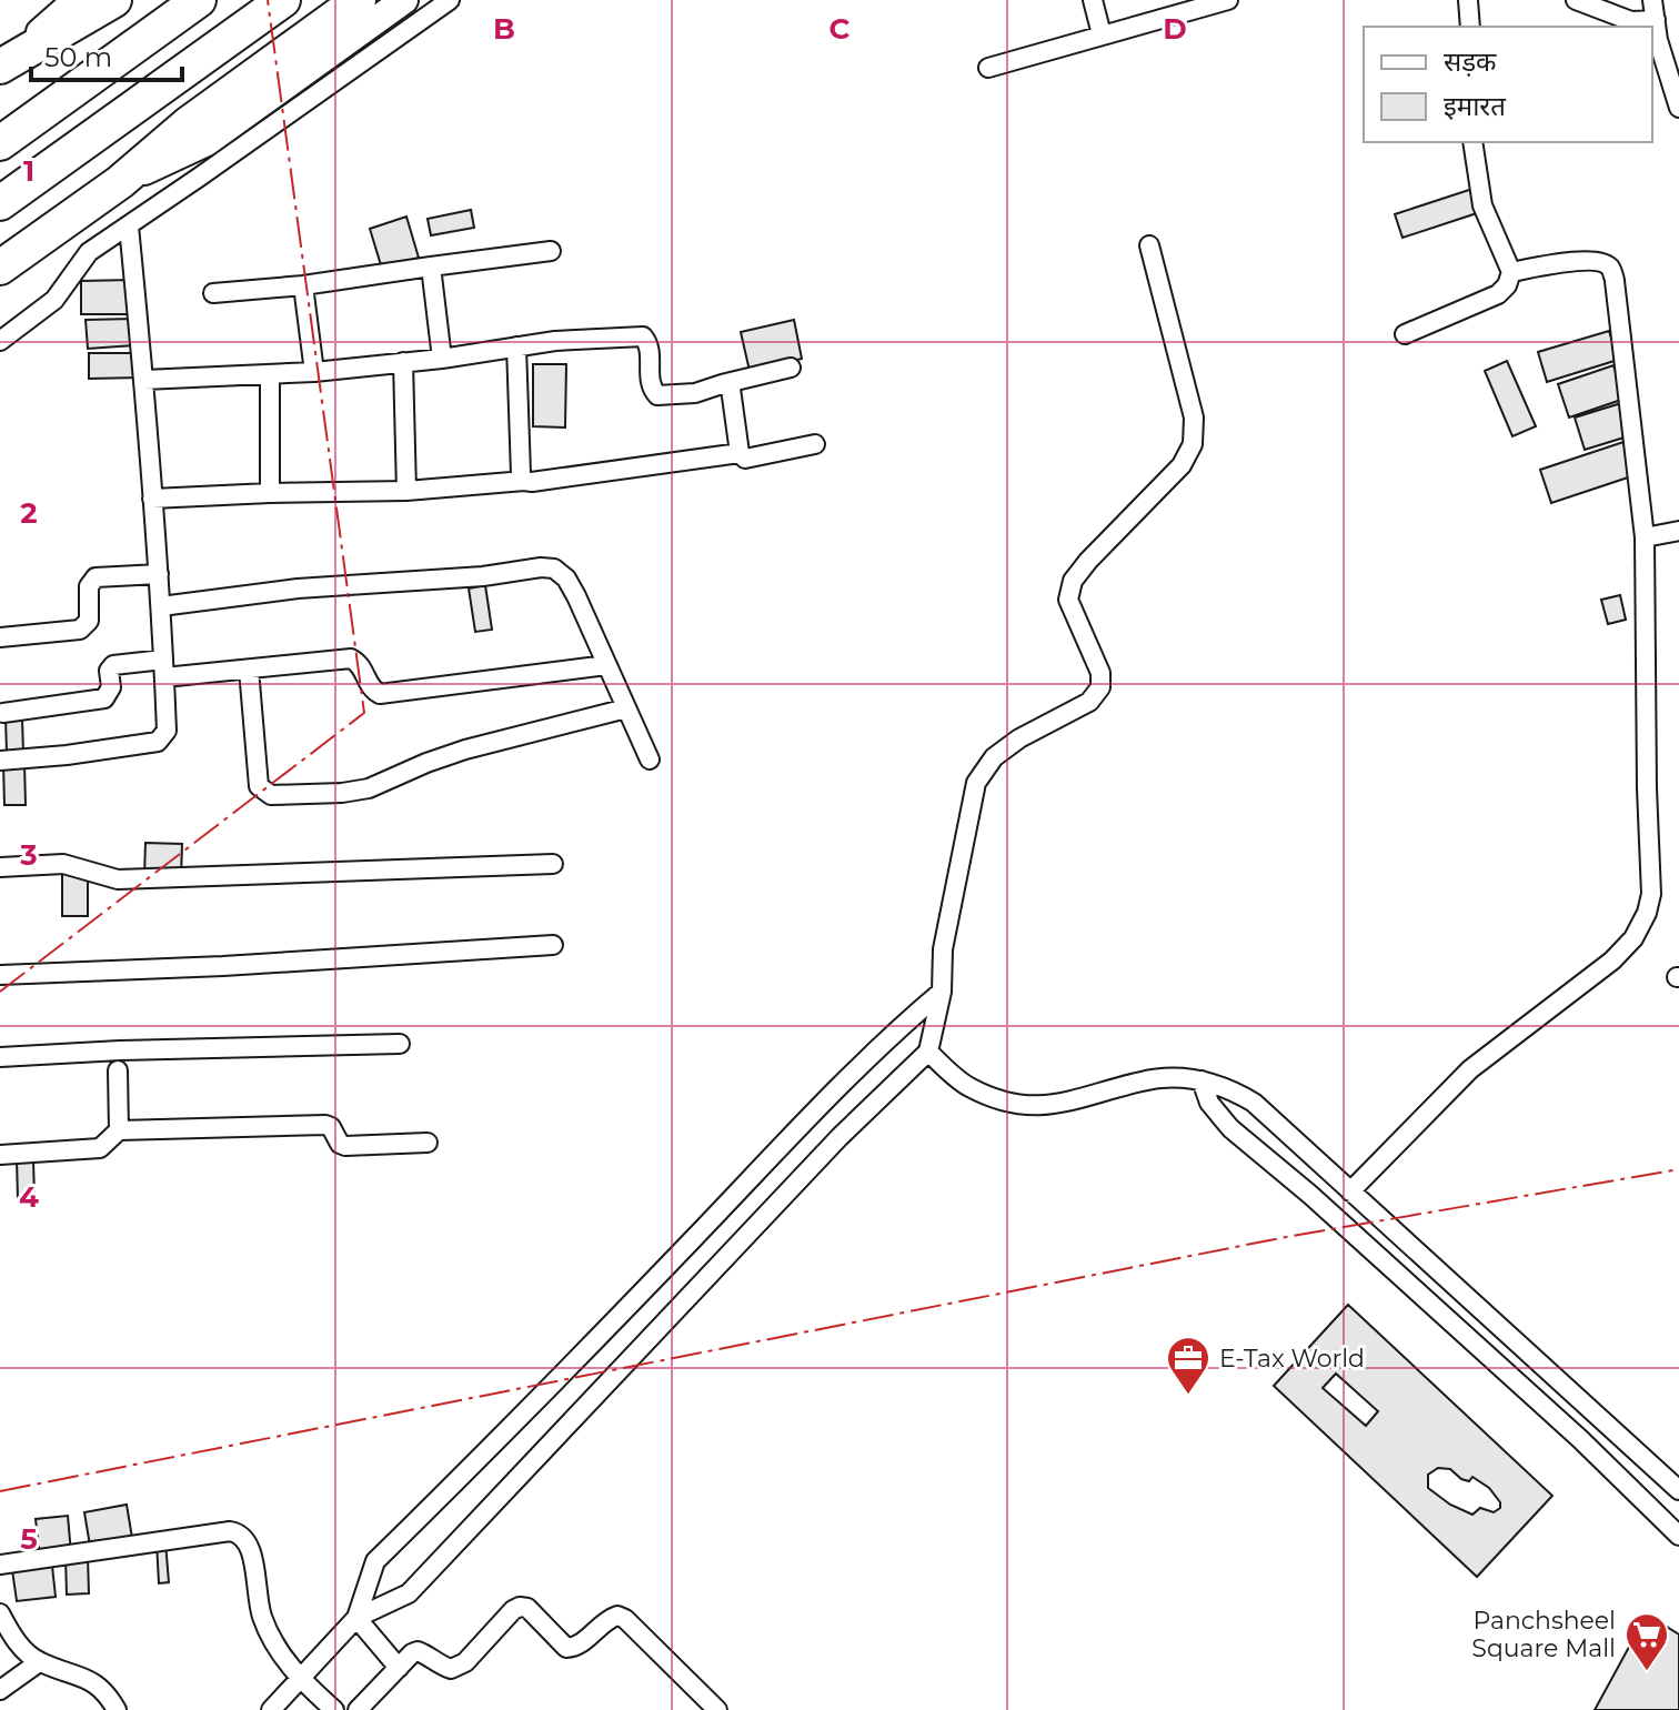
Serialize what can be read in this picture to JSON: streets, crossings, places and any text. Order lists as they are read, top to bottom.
{
  "places": {
    "office": ["E-Tax World"],
    "supermarket": ["Panchsheel Square Mall"]
  },
  "legend": ["सड़क", "इमारत"],
  "scale_bar": "50 m",
  "grid": {
    "columns": ["B", "C", "D"],
    "rows": [
      "1",
      "2",
      "3",
      "4",
      "5"
    ]
  }
}
